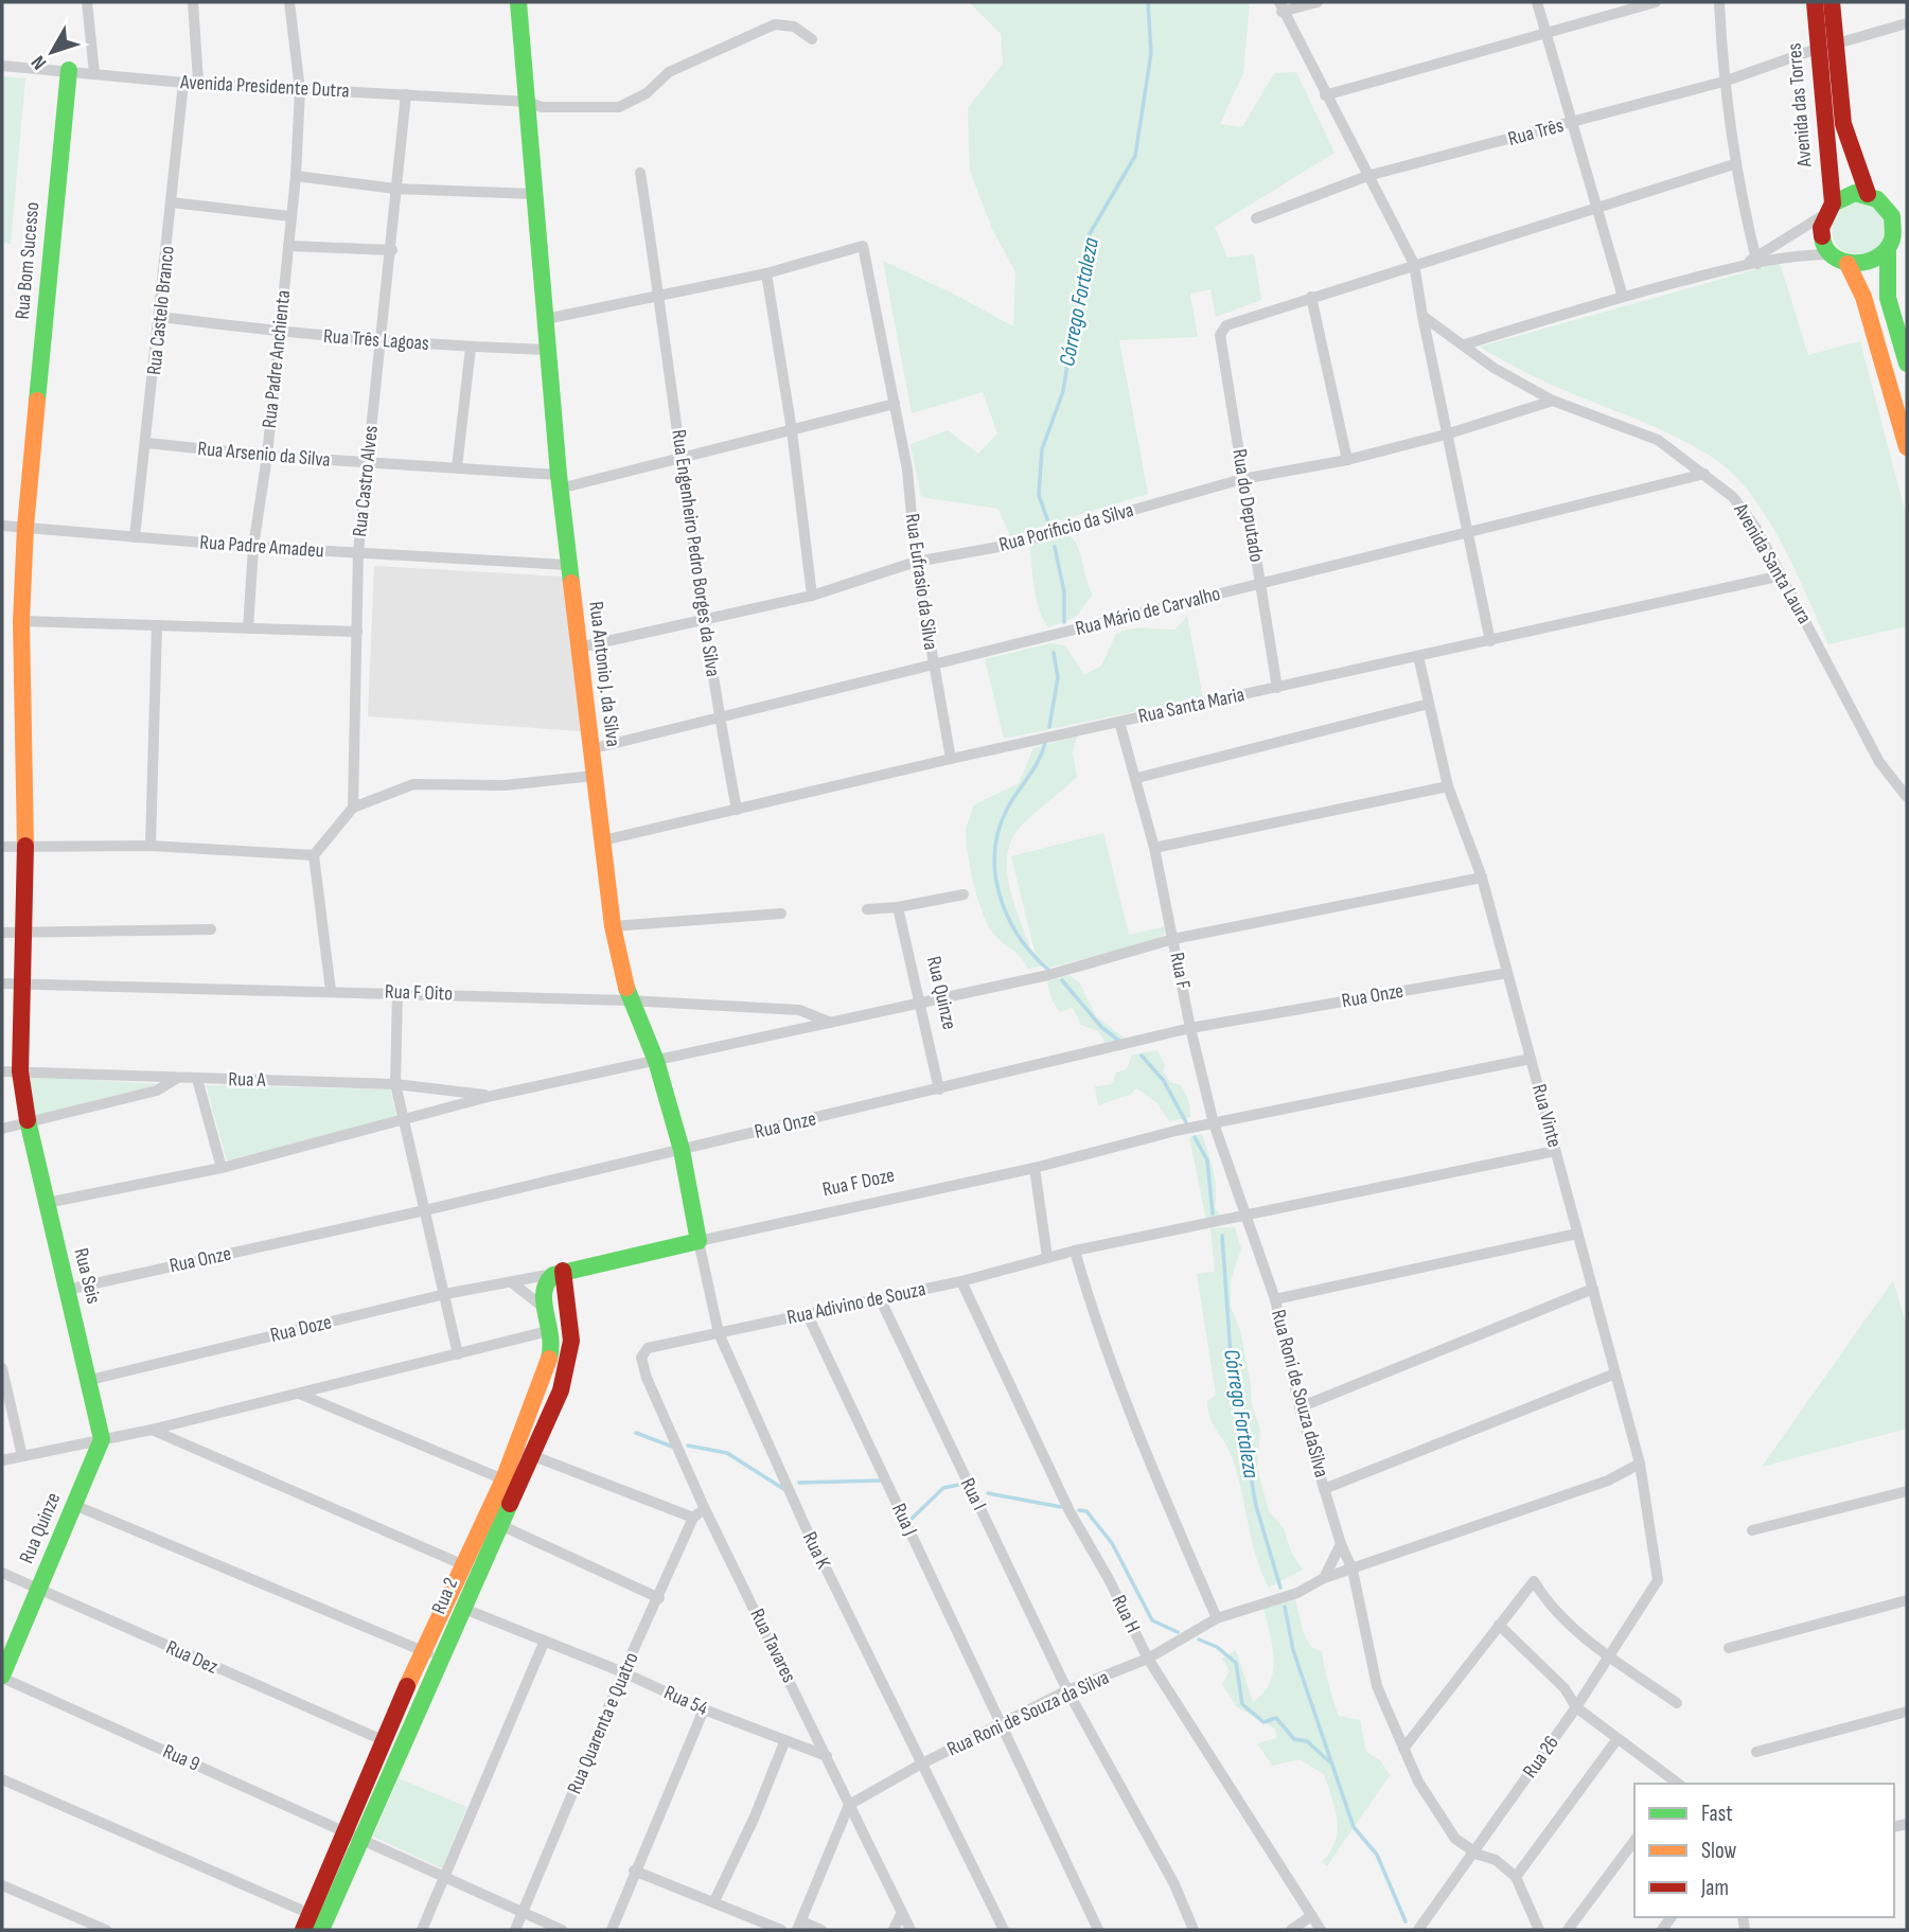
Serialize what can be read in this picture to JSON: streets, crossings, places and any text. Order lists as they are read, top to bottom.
{
  "streets": {
    "street": [
      "Avenida Presidente Dutra",
      "Avenida das Torres",
      "Rua Três",
      "Rua Bom Sucesso",
      "Rua Castelo Branco",
      "Rua Três Lagoas",
      "Rua Padre Anchienta",
      "Rua Arsenio da Silva",
      "Rua Castro Alves",
      "Rua do Deputado",
      "Rua Porificio da Silva",
      "Rua Padre Amadeu",
      "Rua Engenheiro Pedro Borges da Silva",
      "Avenida Santa Laura",
      "Rua Eufrasio da Silva",
      "Rua Mário de Carvalho",
      "Rua Antonio J. da Silva",
      "Rua Santa Maria",
      "Rua F",
      "Rua F Oito",
      "Rua Quinze",
      "Rua Onze",
      "Rua A",
      "Rua Vinte",
      "Rua F Doze",
      "Rua Seis",
      "Rua Adivino de Souza",
      "Rua Doze",
      "Rua Roni de Souza daSilva",
      "Rua I",
      "Rua J",
      "Rua K",
      "Rua 2",
      "Rua H",
      "Rua Tavares",
      "Rua Dez",
      "Rua 54",
      "Rua Roni de Souza da Silva",
      "Rua Quarenta e Quatro",
      "Rua 26",
      "Rua 9"
    ]
  },
  "crossings": [
    ["Avenida Presidente Dutra", "Rua Bom Sucesso"],
    ["Avenida Presidente Dutra", "Rua Castelo Branco"],
    ["Avenida Presidente Dutra", "Rua Padre Anchienta"],
    ["Avenida Presidente Dutra", "Rua Castro Alves"],
    ["Avenida Presidente Dutra", "Rua Antonio J. da Silva"],
    ["Avenida das Torres", "Rua Três"],
    ["Rua Bom Sucesso", "Rua Padre Amadeu"],
    ["Rua Bom Sucesso", "Rua F Oito"],
    ["Rua Bom Sucesso", "Rua A"],
    ["Rua Bom Sucesso", "Rua Seis"],
    ["Rua Castelo Branco", "Rua Três Lagoas"],
    ["Rua Castelo Branco", "Rua Arsenio da Silva"],
    ["Rua Castelo Branco", "Rua Padre Amadeu"],
    ["Rua Três Lagoas", "Rua Padre Anchienta"],
    ["Rua Três Lagoas", "Rua Castro Alves"],
    ["Rua Três Lagoas", "Rua Antonio J. da Silva"],
    ["Rua Padre Anchienta", "Rua Arsenio da Silva"],
    ["Rua Padre Anchienta", "Rua Padre Amadeu"],
    ["Rua Arsenio da Silva", "Rua Castro Alves"],
    ["Rua Arsenio da Silva", "Rua Engenheiro Pedro Borges da Silva"],
    ["Rua Arsenio da Silva", "Rua Eufrasio da Silva"],
    ["Rua Arsenio da Silva", "Rua Antonio J. da Silva"],
    ["Rua Castro Alves", "Rua Padre Amadeu"],
    ["Rua do Deputado", "Rua Porificio da Silva"],
    ["Rua do Deputado", "Rua Mário de Carvalho"],
    ["Rua do Deputado", "Rua Santa Maria"],
    ["Rua Porificio da Silva", "Rua Engenheiro Pedro Borges da Silva"],
    ["Rua Porificio da Silva", "Avenida Santa Laura"],
    ["Rua Porificio da Silva", "Rua Eufrasio da Silva"],
    ["Rua Porificio da Silva", "Rua Antonio J. da Silva"],
    ["Rua Padre Amadeu", "Rua Antonio J. da Silva"],
    ["Rua Engenheiro Pedro Borges da Silva", "Rua Mário de Carvalho"],
    ["Rua Engenheiro Pedro Borges da Silva", "Rua Santa Maria"],
    ["Avenida Santa Laura", "Rua Mário de Carvalho"],
    ["Avenida Santa Laura", "Rua Santa Maria"],
    ["Rua Eufrasio da Silva", "Rua Mário de Carvalho"],
    ["Rua Eufrasio da Silva", "Rua Santa Maria"],
    ["Rua Mário de Carvalho", "Rua Antonio J. da Silva"],
    ["Rua Antonio J. da Silva", "Rua Santa Maria"],
    ["Rua Antonio J. da Silva", "Rua F Oito"],
    ["Rua Antonio J. da Silva", "Rua Onze"],
    ["Rua Antonio J. da Silva", "Rua F Doze"],
    ["Rua Santa Maria", "Rua F"],
    ["Rua Santa Maria", "Rua Vinte"],
    ["Rua F", "Rua Onze"],
    ["Rua F", "Rua F Doze"],
    ["Rua F", "Rua Adivino de Souza"],
    ["Rua F", "Rua Roni de Souza daSilva"],
    ["Rua Quinze", "Rua Onze"],
    ["Rua Quinze", "Rua Seis"],
    ["Rua Quinze", "Rua Dez"],
    ["Rua Quinze", "Rua 9"],
    ["Rua Onze", "Rua Vinte"],
    ["Rua Onze", "Rua Seis"],
    ["Rua Vinte", "Rua Adivino de Souza"],
    ["Rua Vinte", "Rua 26"],
    ["Rua F Doze", "Rua Doze"],
    ["Rua F Doze", "Rua 2"],
    ["Rua Seis", "Rua Doze"],
    ["Rua Adivino de Souza", "Rua Roni de Souza daSilva"],
    ["Rua Adivino de Souza", "Rua I"],
    ["Rua Adivino de Souza", "Rua J"],
    ["Rua Adivino de Souza", "Rua K"],
    ["Rua Adivino de Souza", "Rua H"],
    ["Rua Adivino de Souza", "Rua Tavares"],
    ["Rua Doze", "Rua 2"],
    ["Rua Roni de Souza daSilva", "Rua Roni de Souza da Silva"],
    ["Rua Roni de Souza daSilva", "Rua 26"],
    ["Rua I", "Rua Roni de Souza da Silva"],
    ["Rua J", "Rua Roni de Souza da Silva"],
    ["Rua K", "Rua Roni de Souza da Silva"],
    ["Rua 2", "Rua Dez"],
    ["Rua 2", "Rua 54"],
    ["Rua 2", "Rua 9"],
    ["Rua H", "Rua Roni de Souza da Silva"],
    ["Rua Tavares", "Rua 54"],
    ["Rua Tavares", "Rua Roni de Souza da Silva"],
    ["Rua Tavares", "Rua Quarenta e Quatro"],
    ["Rua 54", "Rua Quarenta e Quatro"],
    ["Rua Quarenta e Quatro", "Rua 9"]
  ],
  "water": ["Córrego Fortaleza"],
  "legend": ["Fast", "Slow", "Jam"],
  "north": "bottom left"
}
